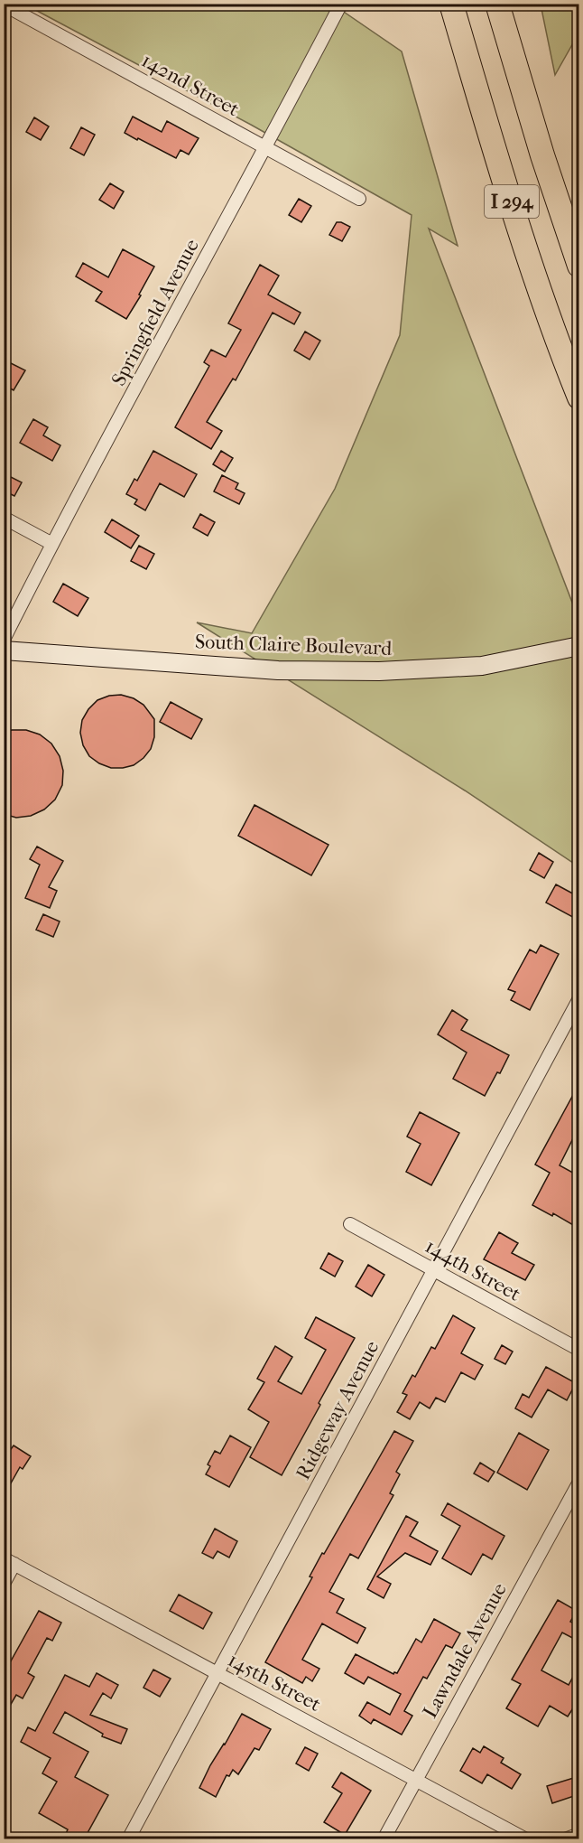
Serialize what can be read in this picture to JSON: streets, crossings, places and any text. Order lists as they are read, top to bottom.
{
  "streets": {
    "highway": ["I 294"],
    "street": [
      "142nd Street",
      "Springfield Avenue",
      "South Claire Boulevard",
      "144th Street",
      "Ridgeway Avenue",
      "Lawndale Avenue",
      "145th Street"
    ]
  },
  "crossings": [
    ["142nd Street", "Springfield Avenue"],
    ["144th Street", "Ridgeway Avenue"],
    ["Ridgeway Avenue", "145th Street"],
    ["Lawndale Avenue", "145th Street"]
  ]
}
